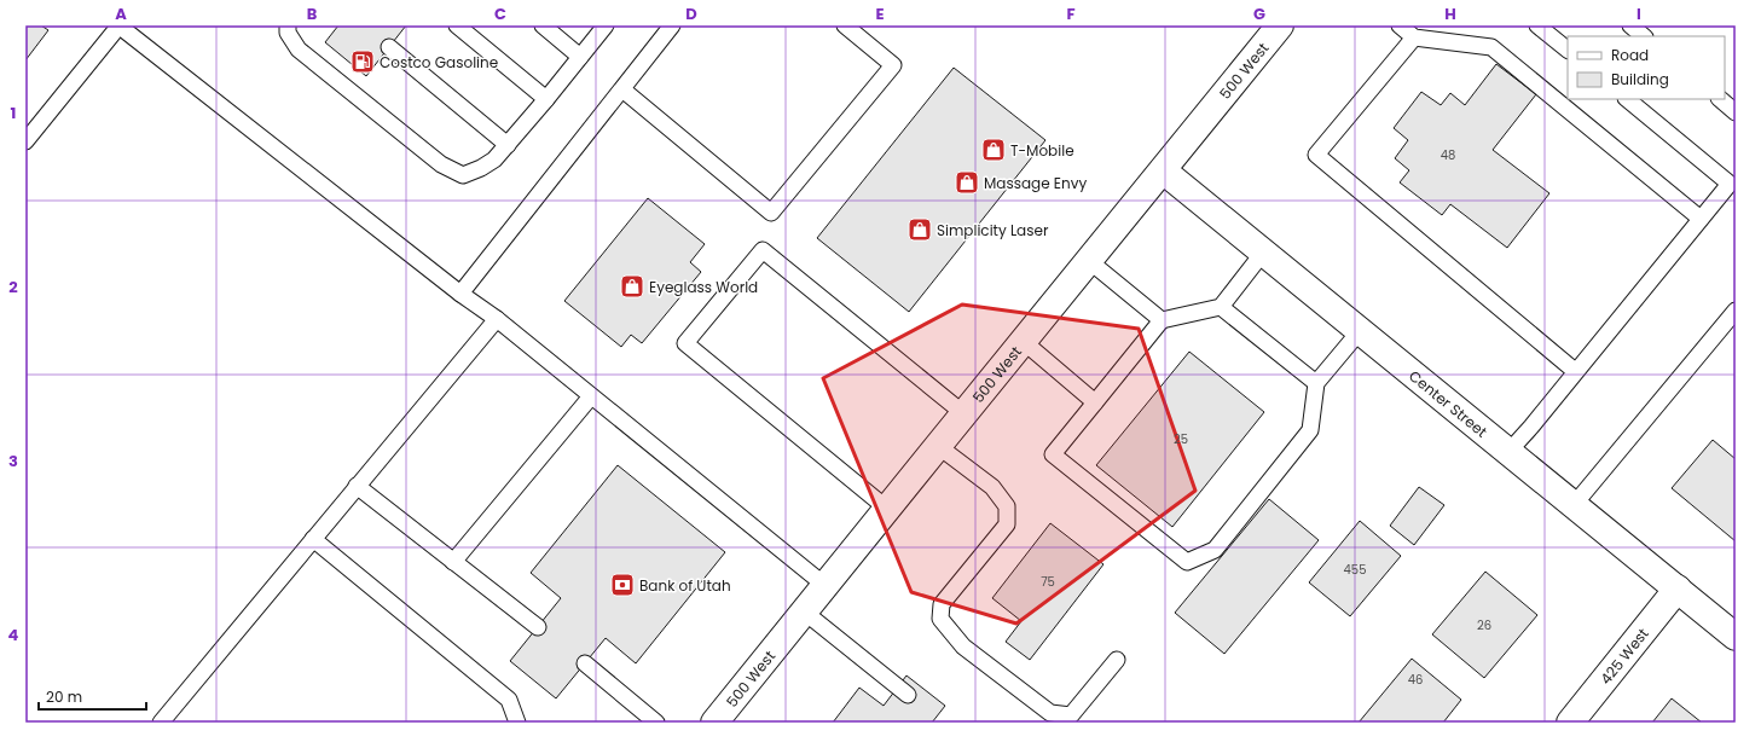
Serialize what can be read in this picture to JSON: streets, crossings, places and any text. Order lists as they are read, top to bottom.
{
  "streets": {
    "street": ["500 West", "Center Street", "425 West"]
  },
  "crossings": [
    ["500 West", "Center Street"],
    ["Center Street", "425 West"]
  ],
  "places": {
    "fuel station": ["Costco Gasoline"],
    "shop": [
      "T-Mobile",
      "Massage Envy",
      "Simplicity Laser",
      "Eyeglass World"
    ],
    "bank": ["Bank of Utah"]
  },
  "house_numbers": [
    "48",
    "25",
    "455",
    "75",
    "26",
    "46"
  ],
  "legend": ["Road", "Building"],
  "scale_bar": "20 m",
  "grid": {
    "columns": [
      "A",
      "B",
      "C",
      "D",
      "E",
      "F",
      "G",
      "H",
      "I"
    ],
    "rows": [
      "1",
      "2",
      "3",
      "4"
    ]
  }
}
